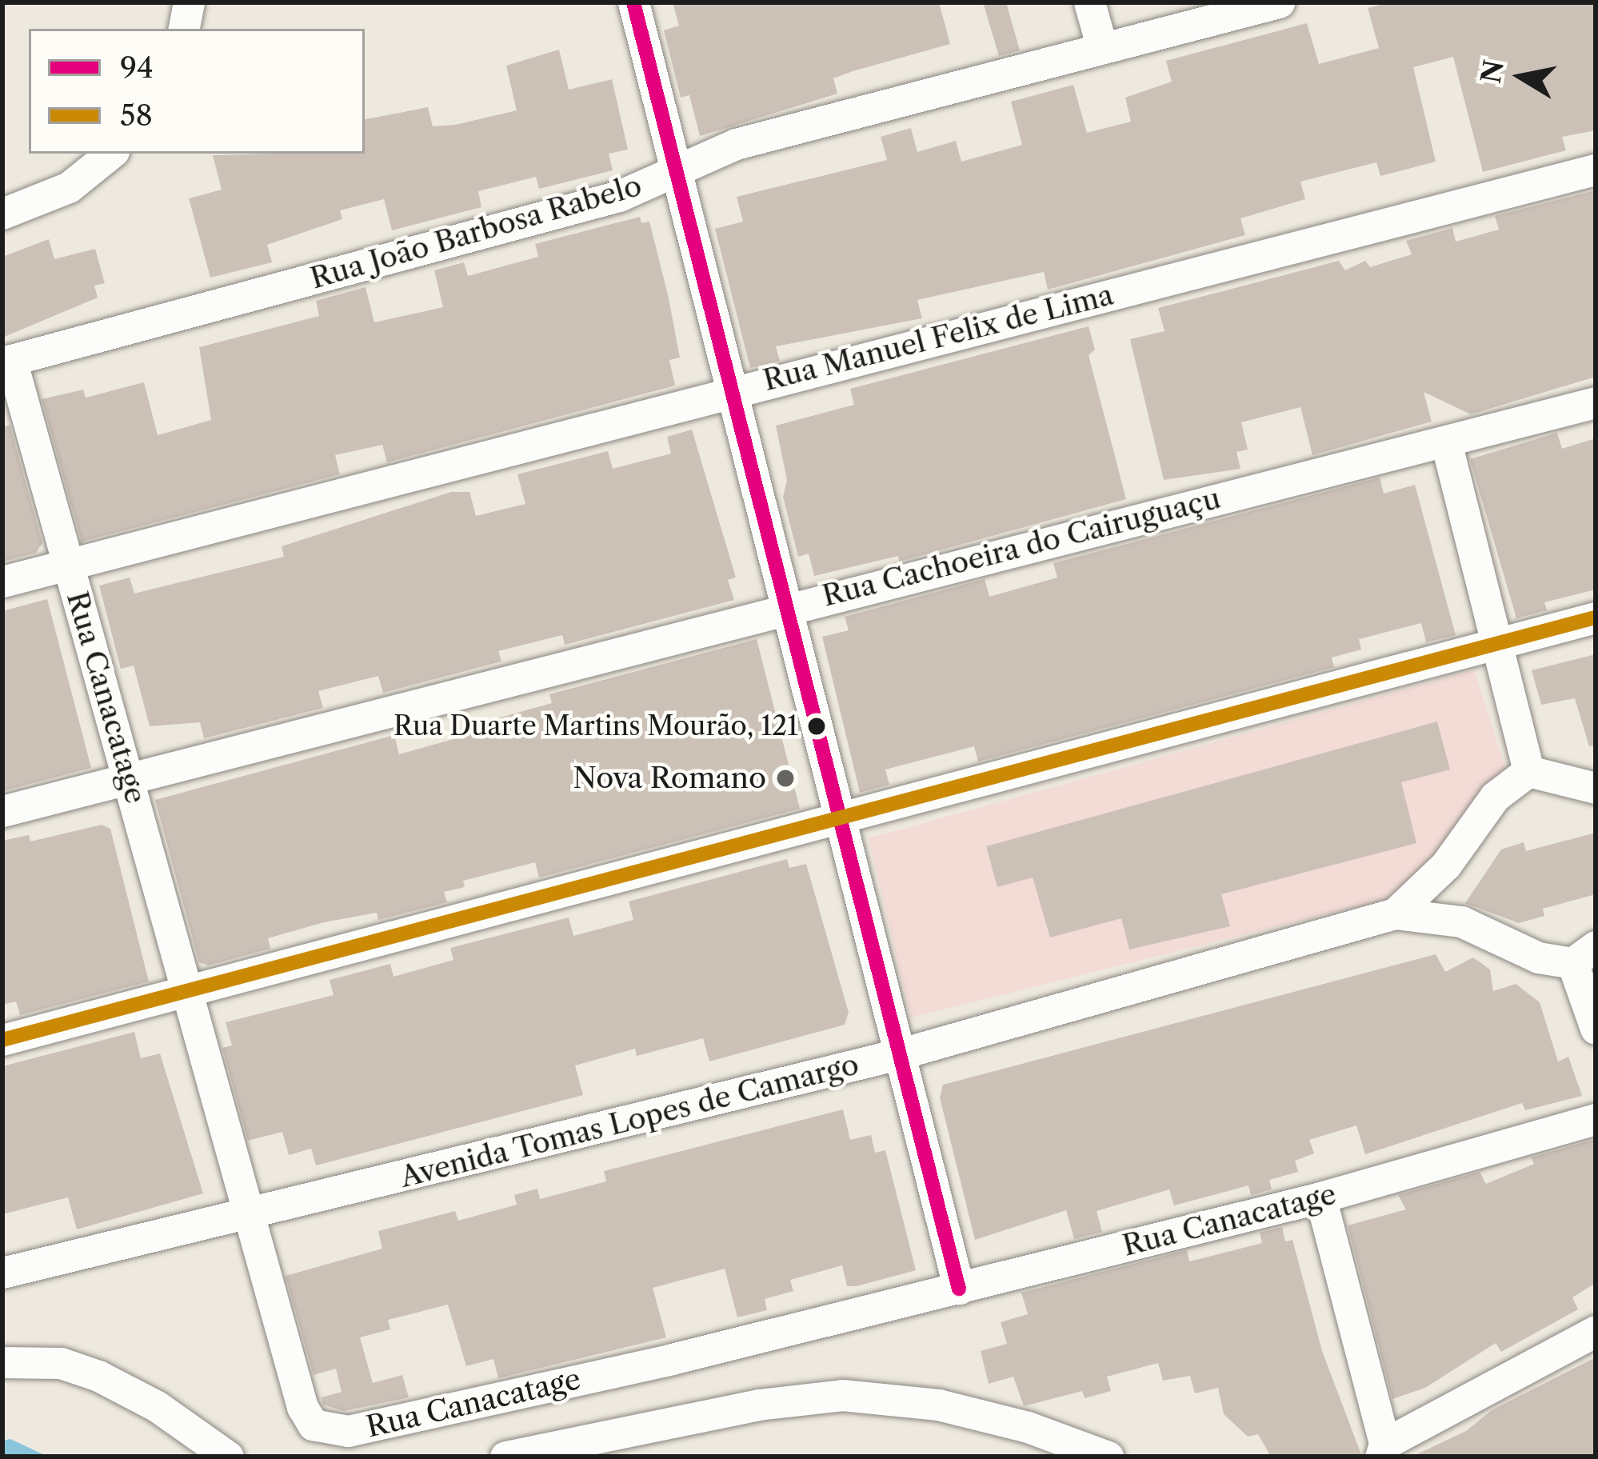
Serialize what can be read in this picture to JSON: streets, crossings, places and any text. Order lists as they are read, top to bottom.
{
  "streets": {
    "street": [
      "Rua João Barbosa Rabelo",
      "Rua Manuel Felix de Lima",
      "Rua Cachoeira do Cairuguaçu",
      "Rua Canacatage",
      "Avenida Tomas Lopes de Camargo"
    ]
  },
  "crossings": [
    ["Rua João Barbosa Rabelo", "Rua Canacatage"],
    ["Rua Manuel Felix de Lima", "Rua Canacatage"],
    ["Rua Cachoeira do Cairuguaçu", "Rua Canacatage"],
    ["Rua Canacatage", "Avenida Tomas Lopes de Camargo"]
  ],
  "places": ["Rua Duarte Martins Mourão, 121", "Nova Romano"],
  "lines": ["transit line 94", "transit line 58"],
  "legend": ["94", "58"],
  "north": "left"
}
